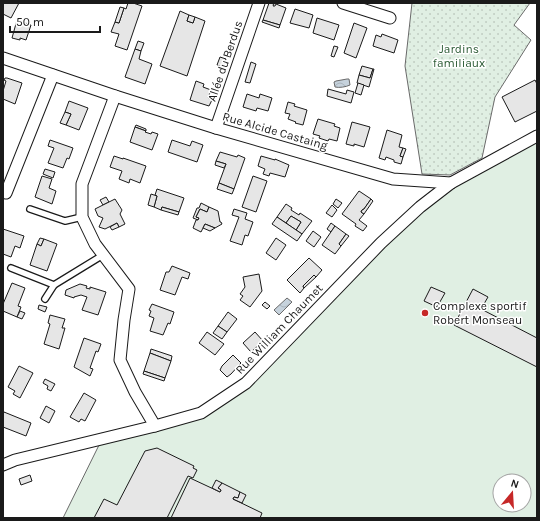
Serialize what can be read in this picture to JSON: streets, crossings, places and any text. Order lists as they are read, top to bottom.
{
  "streets": {
    "street": ["Allée du Berdus", "Rue Alcide Castaing", "Rue William Chaumet"]
  },
  "crossings": [
    ["Allée du Berdus", "Rue Alcide Castaing"],
    ["Rue Alcide Castaing", "Rue William Chaumet"]
  ],
  "parks": ["Jardins familiaux"],
  "places": ["Complexe sportif Robert Monseau"],
  "scale_bar": "50 m",
  "north": "top"
}
